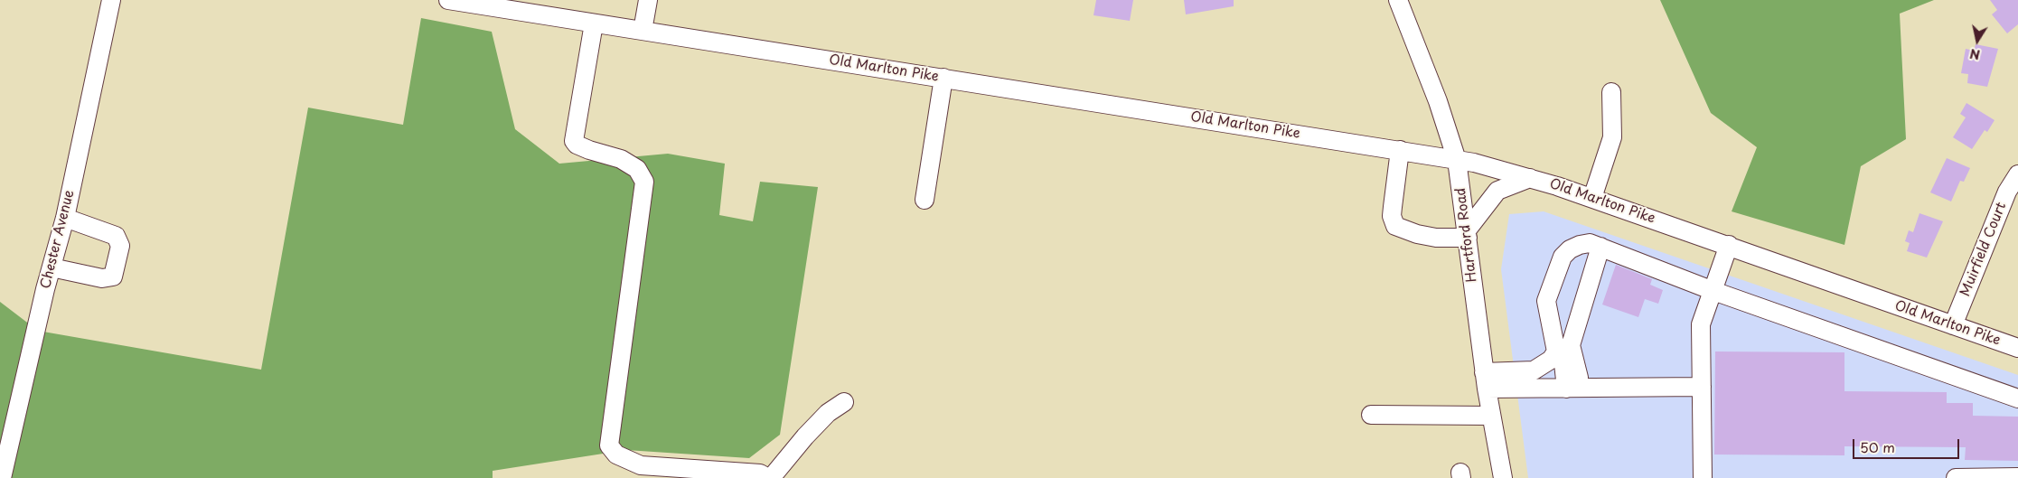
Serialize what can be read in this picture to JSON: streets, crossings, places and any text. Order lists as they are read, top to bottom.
{
  "streets": {
    "street": [
      "Old Marlton Pike",
      "Hartford Road",
      "Chester Avenue",
      "Muirfield Court"
    ]
  },
  "crossings": [
    ["Old Marlton Pike", "Hartford Road"],
    ["Old Marlton Pike", "Muirfield Court"]
  ],
  "scale_bar": "50 m",
  "north": "bottom"
}
